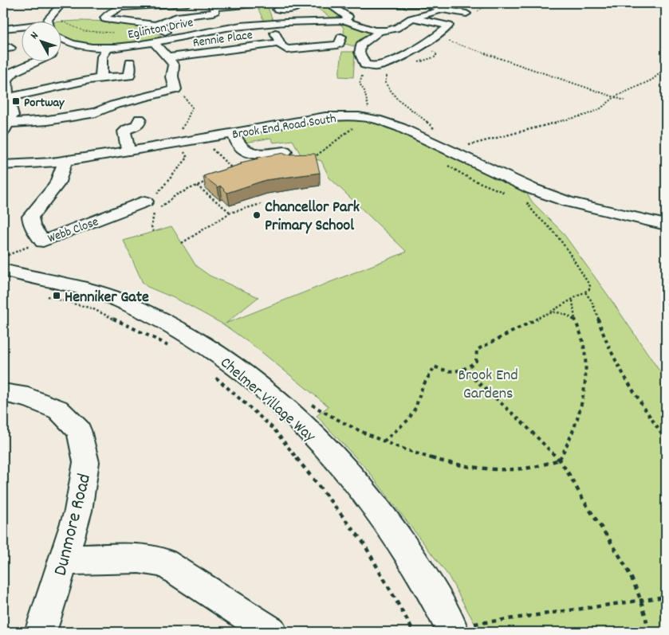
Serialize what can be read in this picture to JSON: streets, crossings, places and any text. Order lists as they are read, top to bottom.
{
  "streets": {
    "street": [
      "Eglinton Drive",
      "Rennie Place",
      "Brook End Road South",
      "Webb Close",
      "Chelmer Village Way",
      "Dunmore Road"
    ]
  },
  "crossings": [
    ["Brook End Road South", "Webb Close"]
  ],
  "parks": ["Brook End Gardens"],
  "places": {
    "transit": ["Portway", "Henniker Gate"],
    "other": ["Chancellor Park Primary School"]
  },
  "north": "top left"
}
